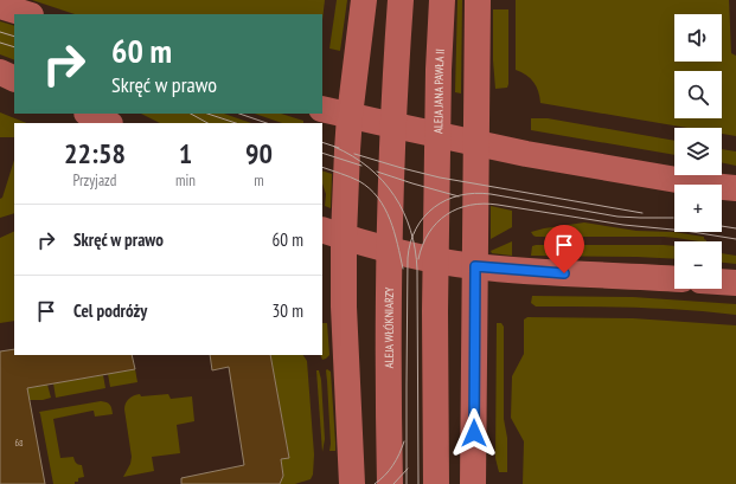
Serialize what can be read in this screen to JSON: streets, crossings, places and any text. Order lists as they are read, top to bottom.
{
  "streets": {
    "main road": ["ALEJA JANA PAWŁA II", "ALEJA WŁÓKNIARZY"]
  },
  "house_numbers": ["68"],
  "page": {
    "map_buttons": ["+", "−"],
    "turn": ["60 m", "Skręć w prawo"],
    "eta": [
      "22:58",
      "Przyjazd",
      "1",
      "min",
      "90",
      "m"
    ],
    "list": [
      {
        "name": "Skręć w prawo",
        "value": "60 m"
      },
      {
        "name": "Cel podróży",
        "value": "30 m"
      }
    ]
  }
}
